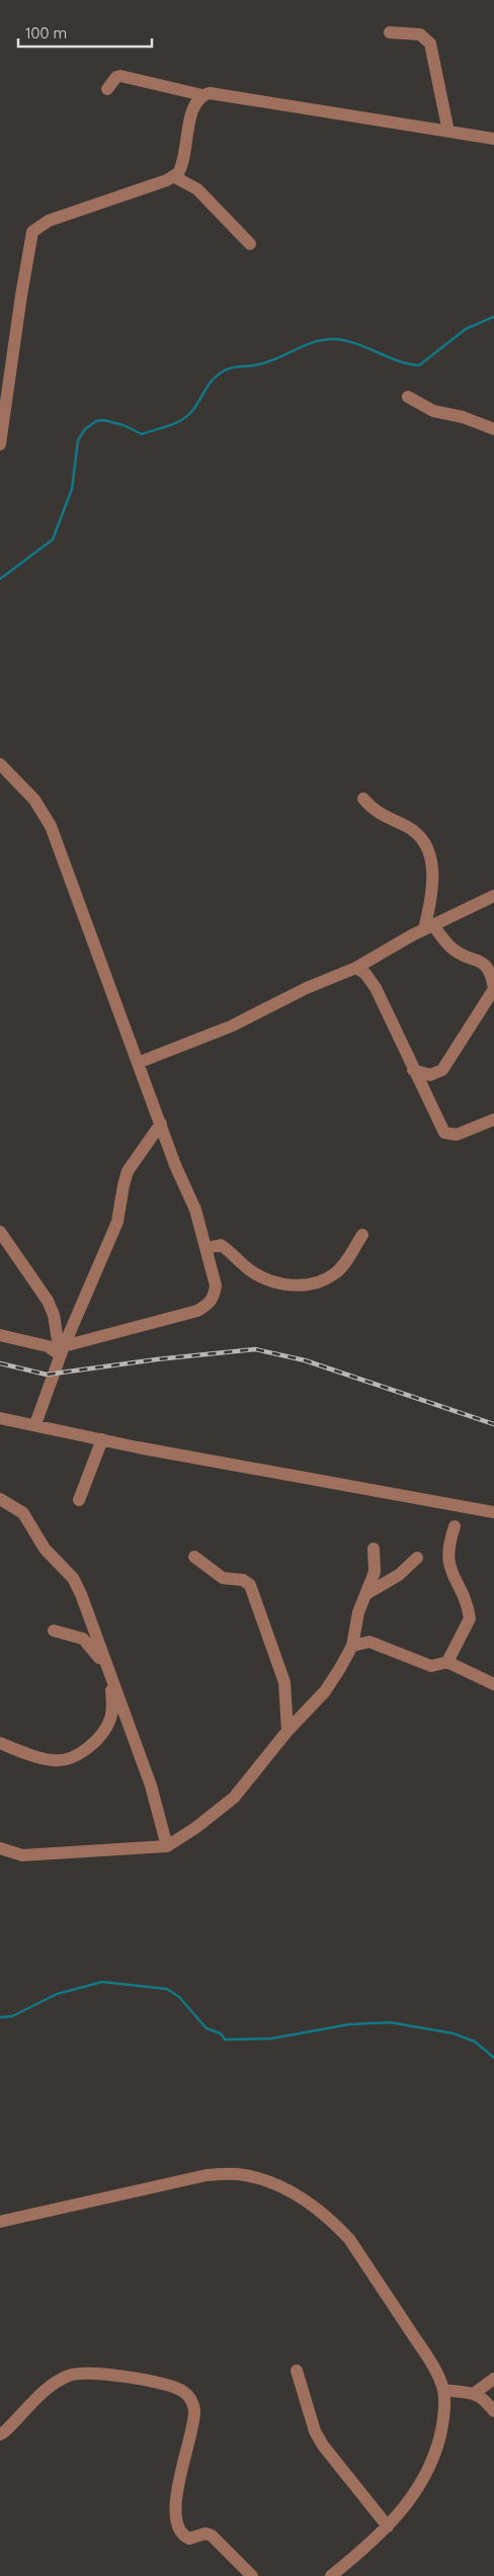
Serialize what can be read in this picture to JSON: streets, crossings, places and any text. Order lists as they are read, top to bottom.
{
  "scale_bar": "100 m"
}
